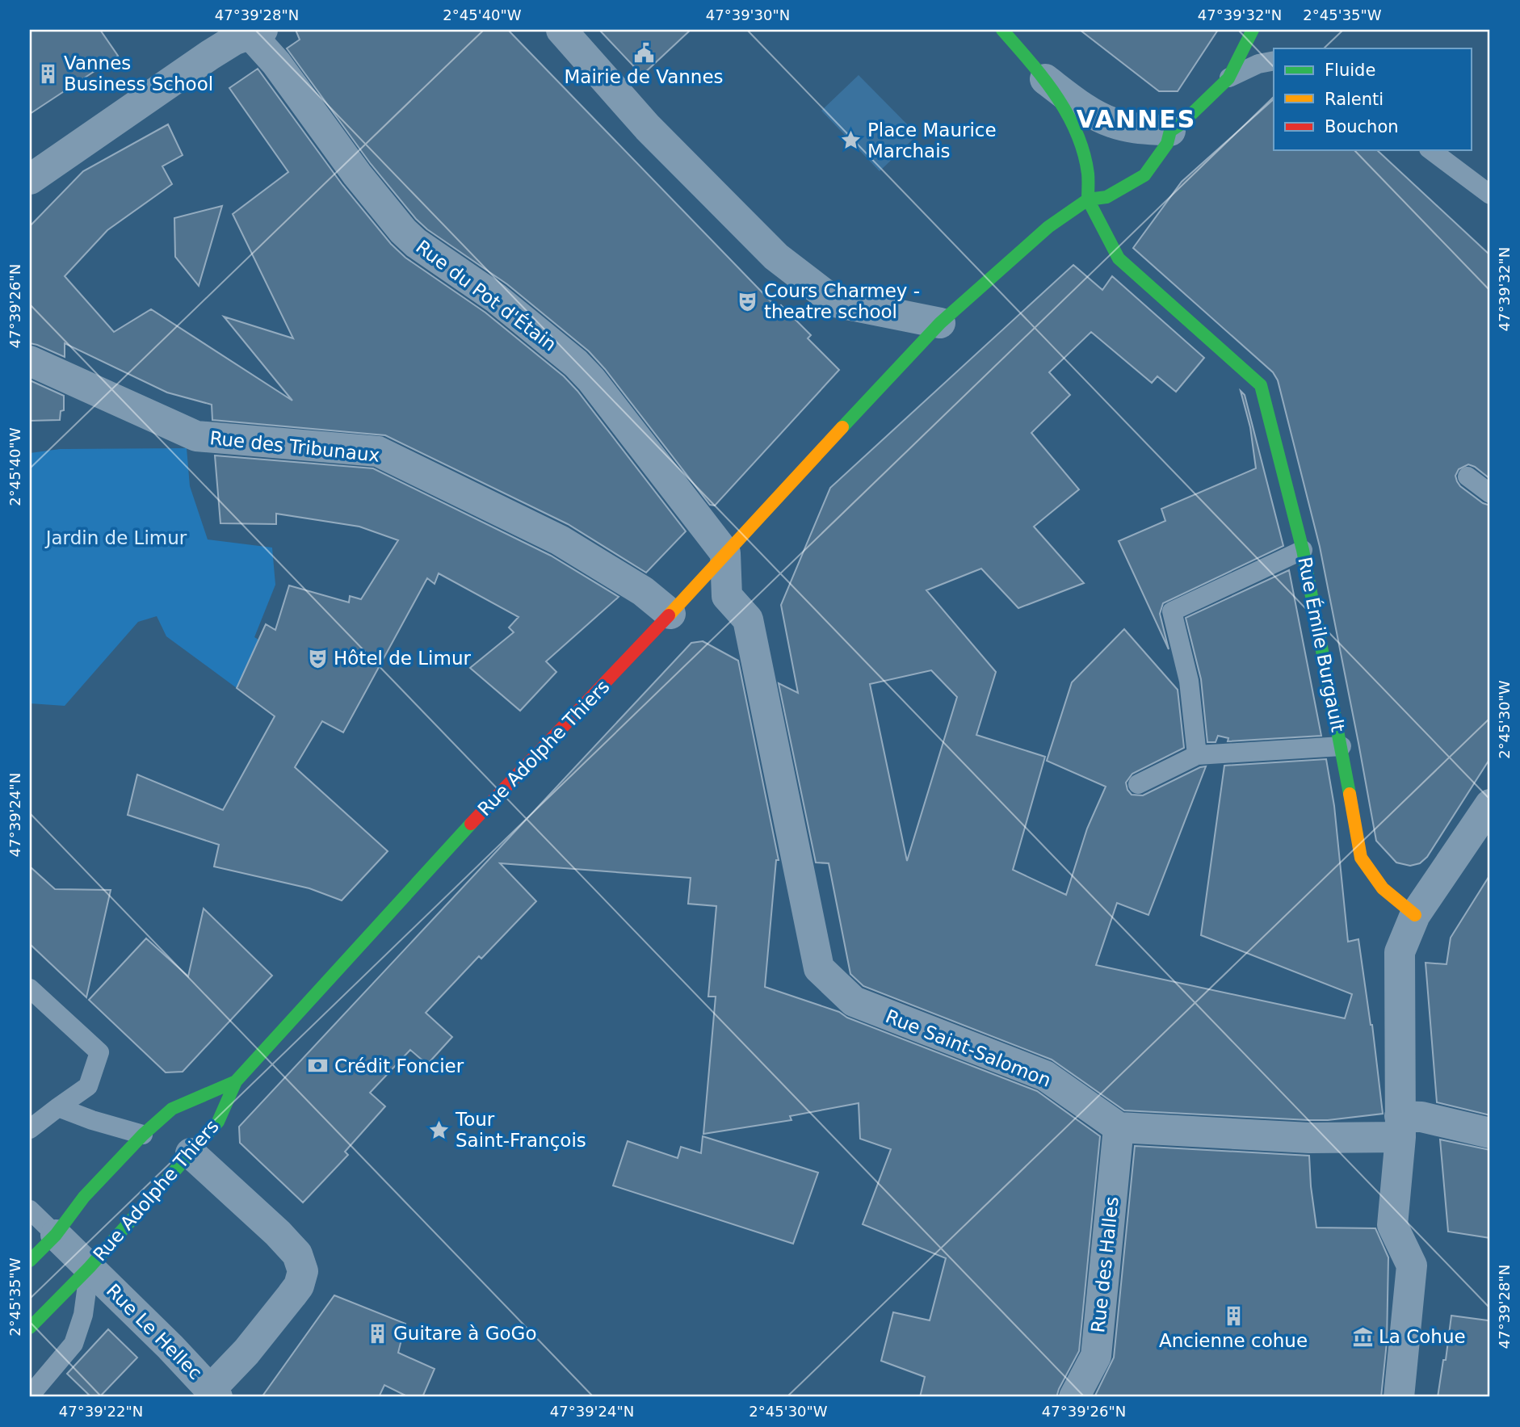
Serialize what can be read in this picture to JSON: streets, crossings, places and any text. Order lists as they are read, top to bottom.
{
  "streets": {
    "main road": ["Rue Émile Burgault", "Rue Adolphe Thiers"],
    "street": [
      "Rue du Pot d'Étain",
      "Rue des Tribunaux",
      "Rue Saint-Salomon",
      "Rue des Halles",
      "Rue Le Hellec"
    ]
  },
  "crossings": [
    ["Rue du Pot d'Étain", "Rue Adolphe Thiers"],
    ["Rue du Pot d'Étain", "Rue Saint-Salomon"],
    ["Rue des Tribunaux", "Rue Adolphe Thiers"],
    ["Rue Adolphe Thiers", "Rue Saint-Salomon"],
    ["Rue Adolphe Thiers", "Rue Le Hellec"],
    ["Rue Saint-Salomon", "Rue des Halles"]
  ],
  "districts": ["VANNES"],
  "parks": ["Jardin de Limur"],
  "places": {
    "public building": ["Mairie de Vannes"],
    "building": ["Vannes Business School", "Ancienne cohue", "Guitare à GoGo"],
    "place": ["Place Maurice Marchais", "Tour Saint-François"],
    "theatre": ["Cours Charmey - theatre school", "Hôtel de Limur"],
    "bank": ["Crédit Foncier"],
    "museum": ["La Cohue"]
  },
  "legend": ["Fluide", "Ralenti", "Bouchon"],
  "coordinates": [
    "47°39'28\"N",
    "2°45'40\"W",
    "47°39'30\"N",
    "47°39'32\"N",
    "2°45'35\"W",
    "47°39'26\"N",
    "2°45'30\"W",
    "47°39'24\"N",
    "47°39'22\"N"
  ]
}
